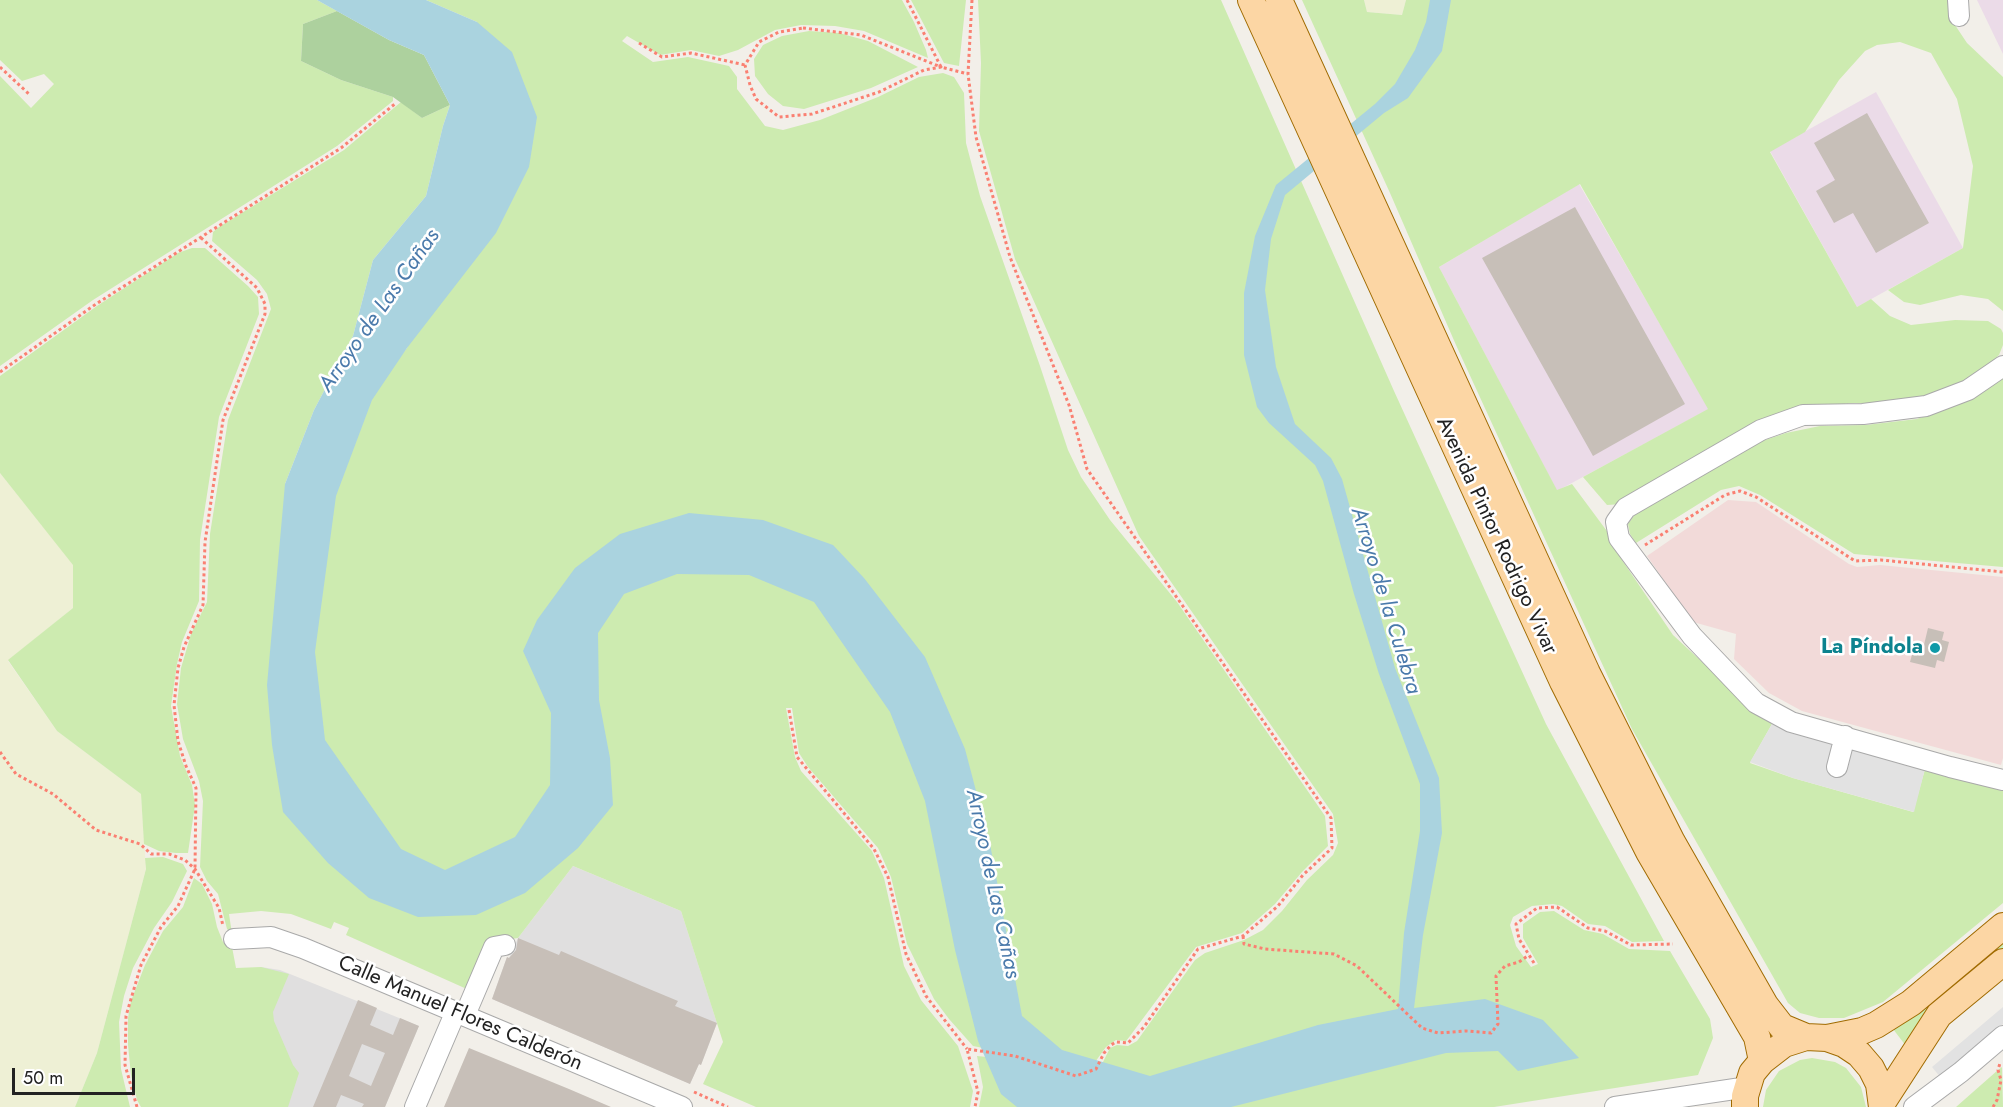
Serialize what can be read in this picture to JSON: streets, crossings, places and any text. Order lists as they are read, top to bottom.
{
  "streets": {
    "main road": ["Avenida Pintor Rodrigo Vivar"],
    "street": ["Calle Manuel Flores Calderón"]
  },
  "water": ["Arroyo de Las Cañas", "Arroyo de la Culebra"],
  "places": ["La Píndola"],
  "scale_bar": "50 m"
}
